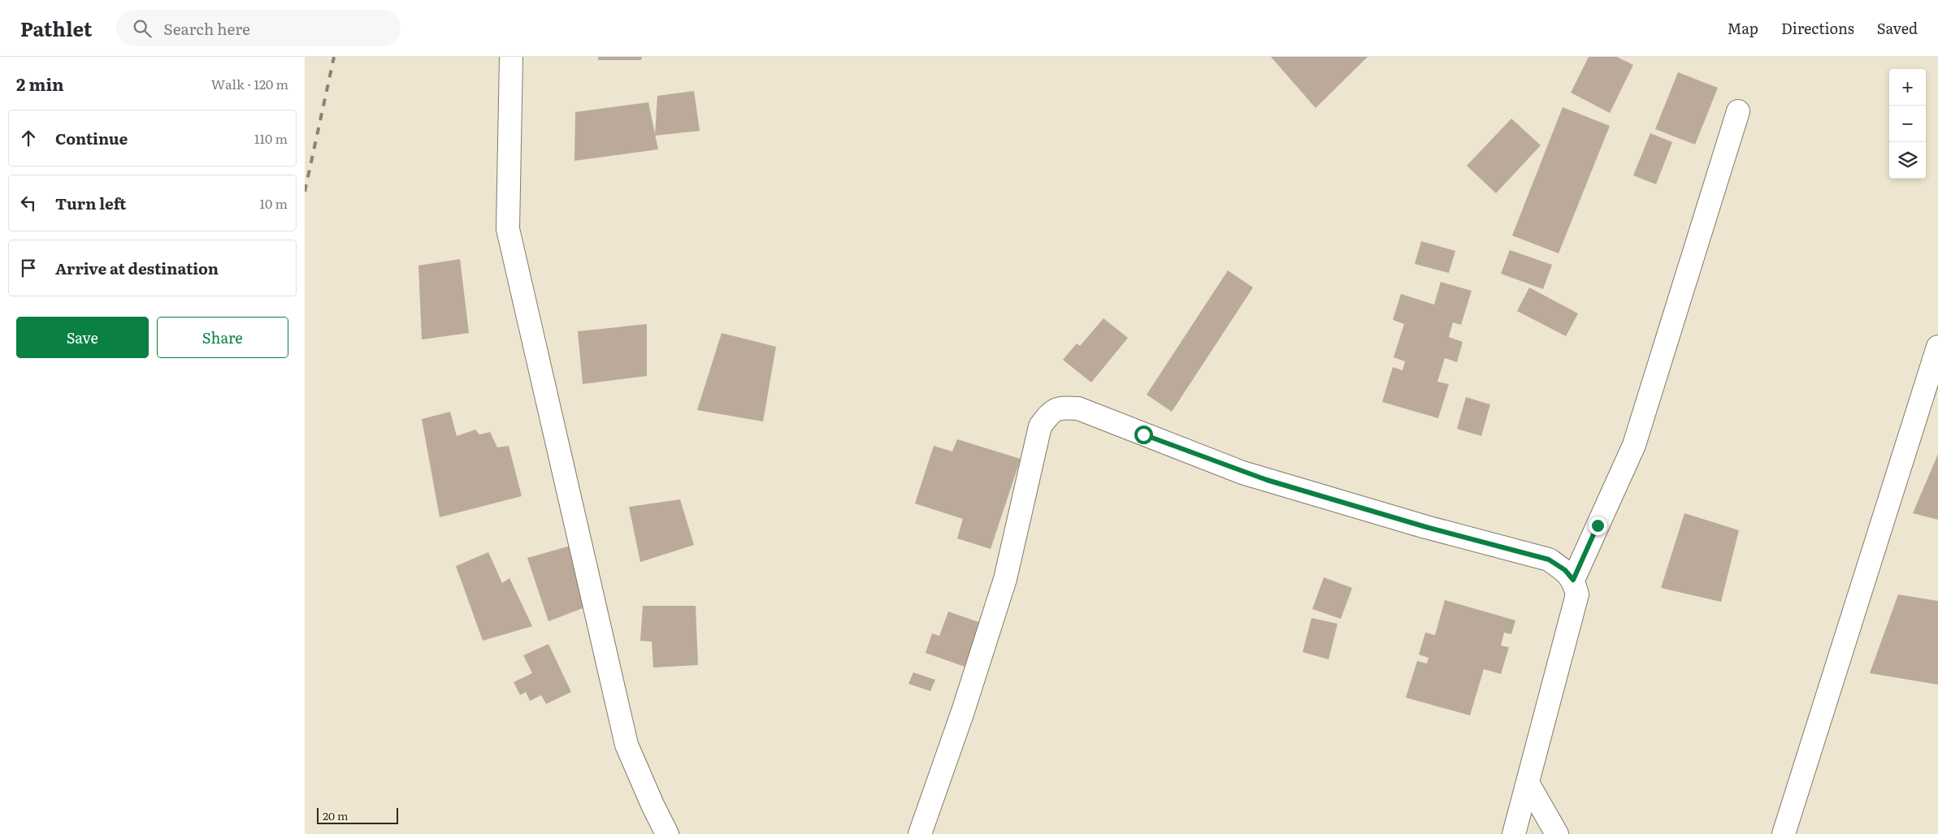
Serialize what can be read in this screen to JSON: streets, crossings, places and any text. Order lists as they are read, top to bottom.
{
  "scale_bar": "20 m",
  "page": {
    "header": "Pathlet",
    "search": "Search here",
    "nav": ["Map", "Directions", "Saved"],
    "heading": ["2 min", "Walk · 120 m"],
    "map_buttons": ["+", "−"],
    "list": [
      ["Continue", "110 m"],
      ["Turn left", "10 m"],
      "Arrive at destination"
    ],
    "buttons": ["Save", "Share"],
    "scale": "20 m"
  }
}
